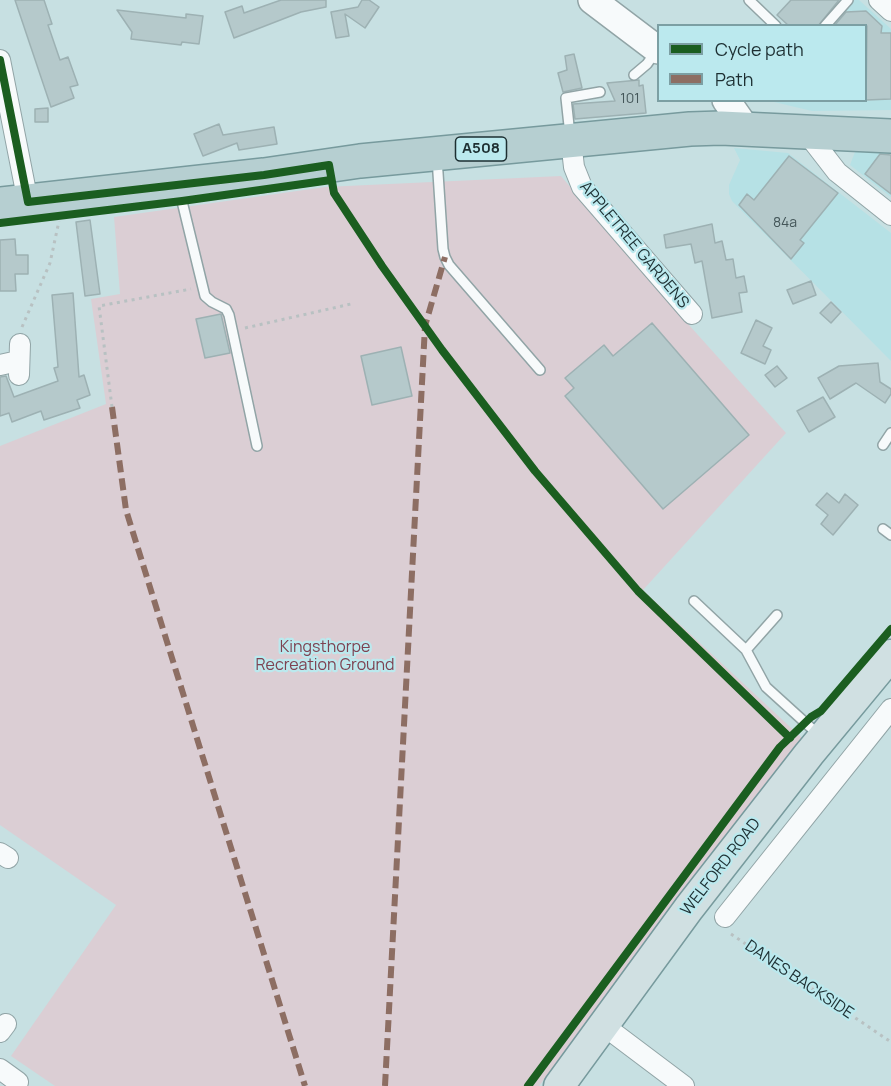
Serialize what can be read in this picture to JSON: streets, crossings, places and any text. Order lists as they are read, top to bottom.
{
  "streets": {
    "highway": ["A508"],
    "main road": ["WELFORD ROAD"],
    "street": ["APPLETREE GARDENS"],
    "path": ["DANES BACKSIDE"]
  },
  "crossings": [
    ["A508", "APPLETREE GARDENS"],
    ["WELFORD ROAD", "DANES BACKSIDE"]
  ],
  "parks": ["Kingsthorpe Recreation Ground"],
  "house_numbers": ["101", "84a"],
  "legend": ["Cycle path", "Path"]
}
